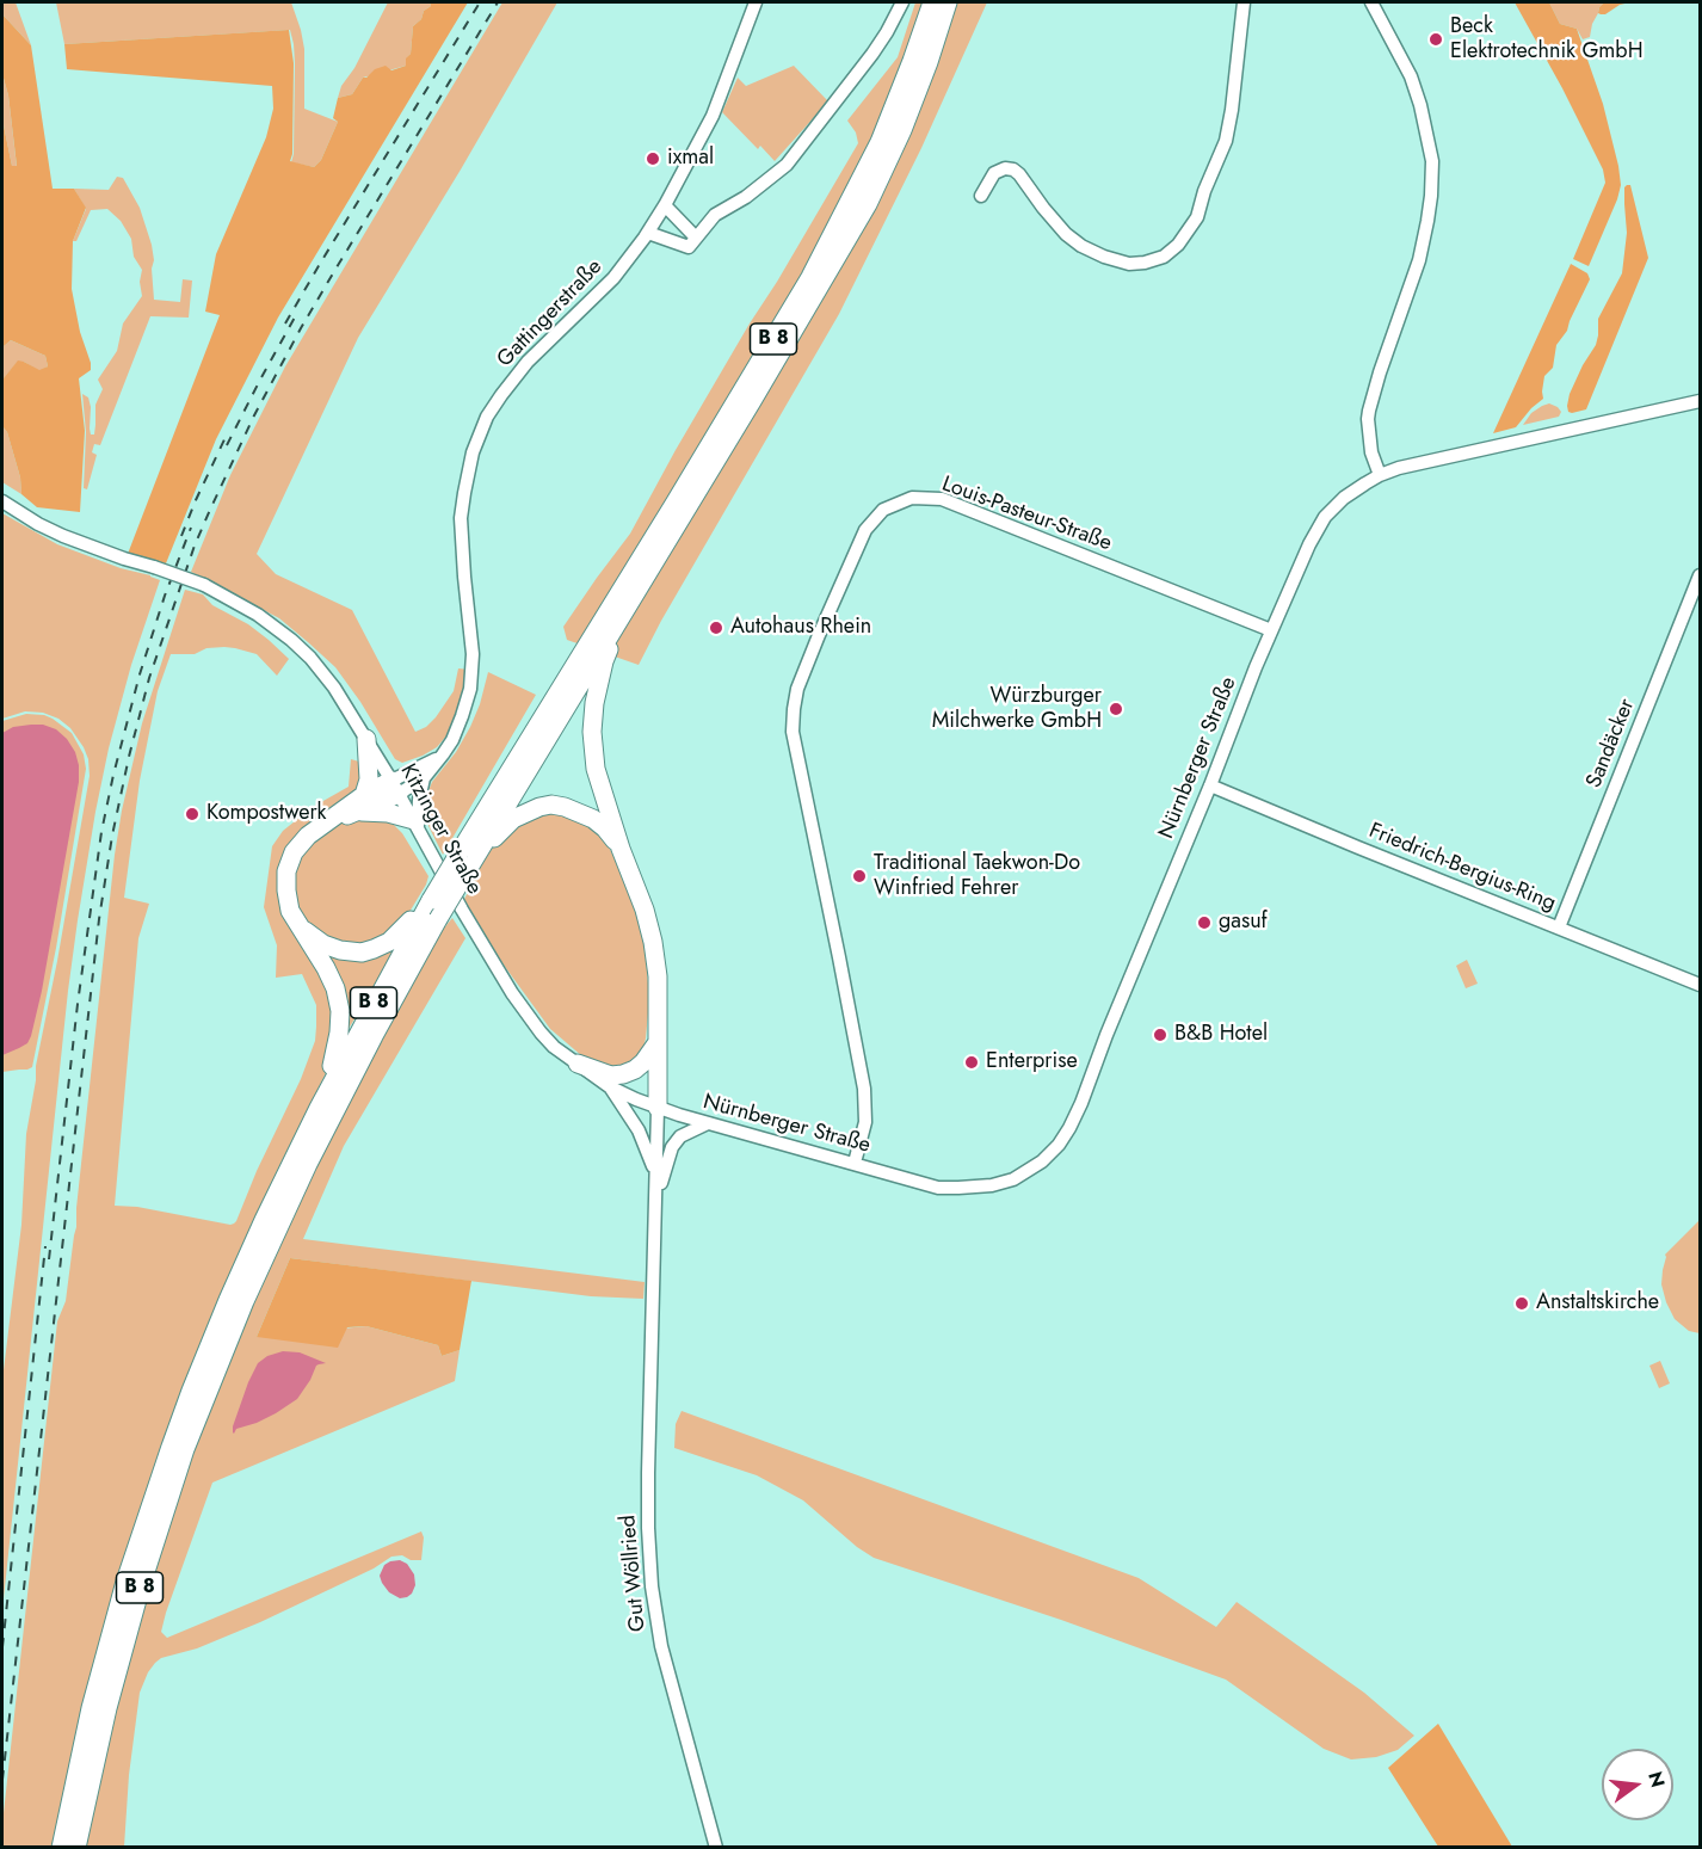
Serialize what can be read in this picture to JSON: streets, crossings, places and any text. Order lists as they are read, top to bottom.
{
  "streets": {
    "highway": ["B 8"],
    "street": [
      "Gattingerstraße",
      "Louis-Pasteur-Straße",
      "Sandäcker",
      "Nürnberger Straße",
      "Kitzinger Straße",
      "Friedrich-Bergius-Ring",
      "Gut Wöllried"
    ]
  },
  "crossings": [
    ["Gattingerstraße", "Kitzinger Straße"],
    ["Louis-Pasteur-Straße", "Nürnberger Straße"],
    ["Sandäcker", "Friedrich-Bergius-Ring"],
    ["Nürnberger Straße", "Kitzinger Straße"],
    ["Nürnberger Straße", "Friedrich-Bergius-Ring"]
  ],
  "places": [
    "Beck Elektrotechnik GmbH",
    "ixmal",
    "Autohaus Rhein",
    "Würzburger Milchwerke GmbH",
    "Kompostwerk",
    "Traditional Taekwon-Do Winfried Fehrer",
    "gasuf",
    "B&B Hotel",
    "Enterprise",
    "Anstaltskirche"
  ],
  "north": "right"
}
